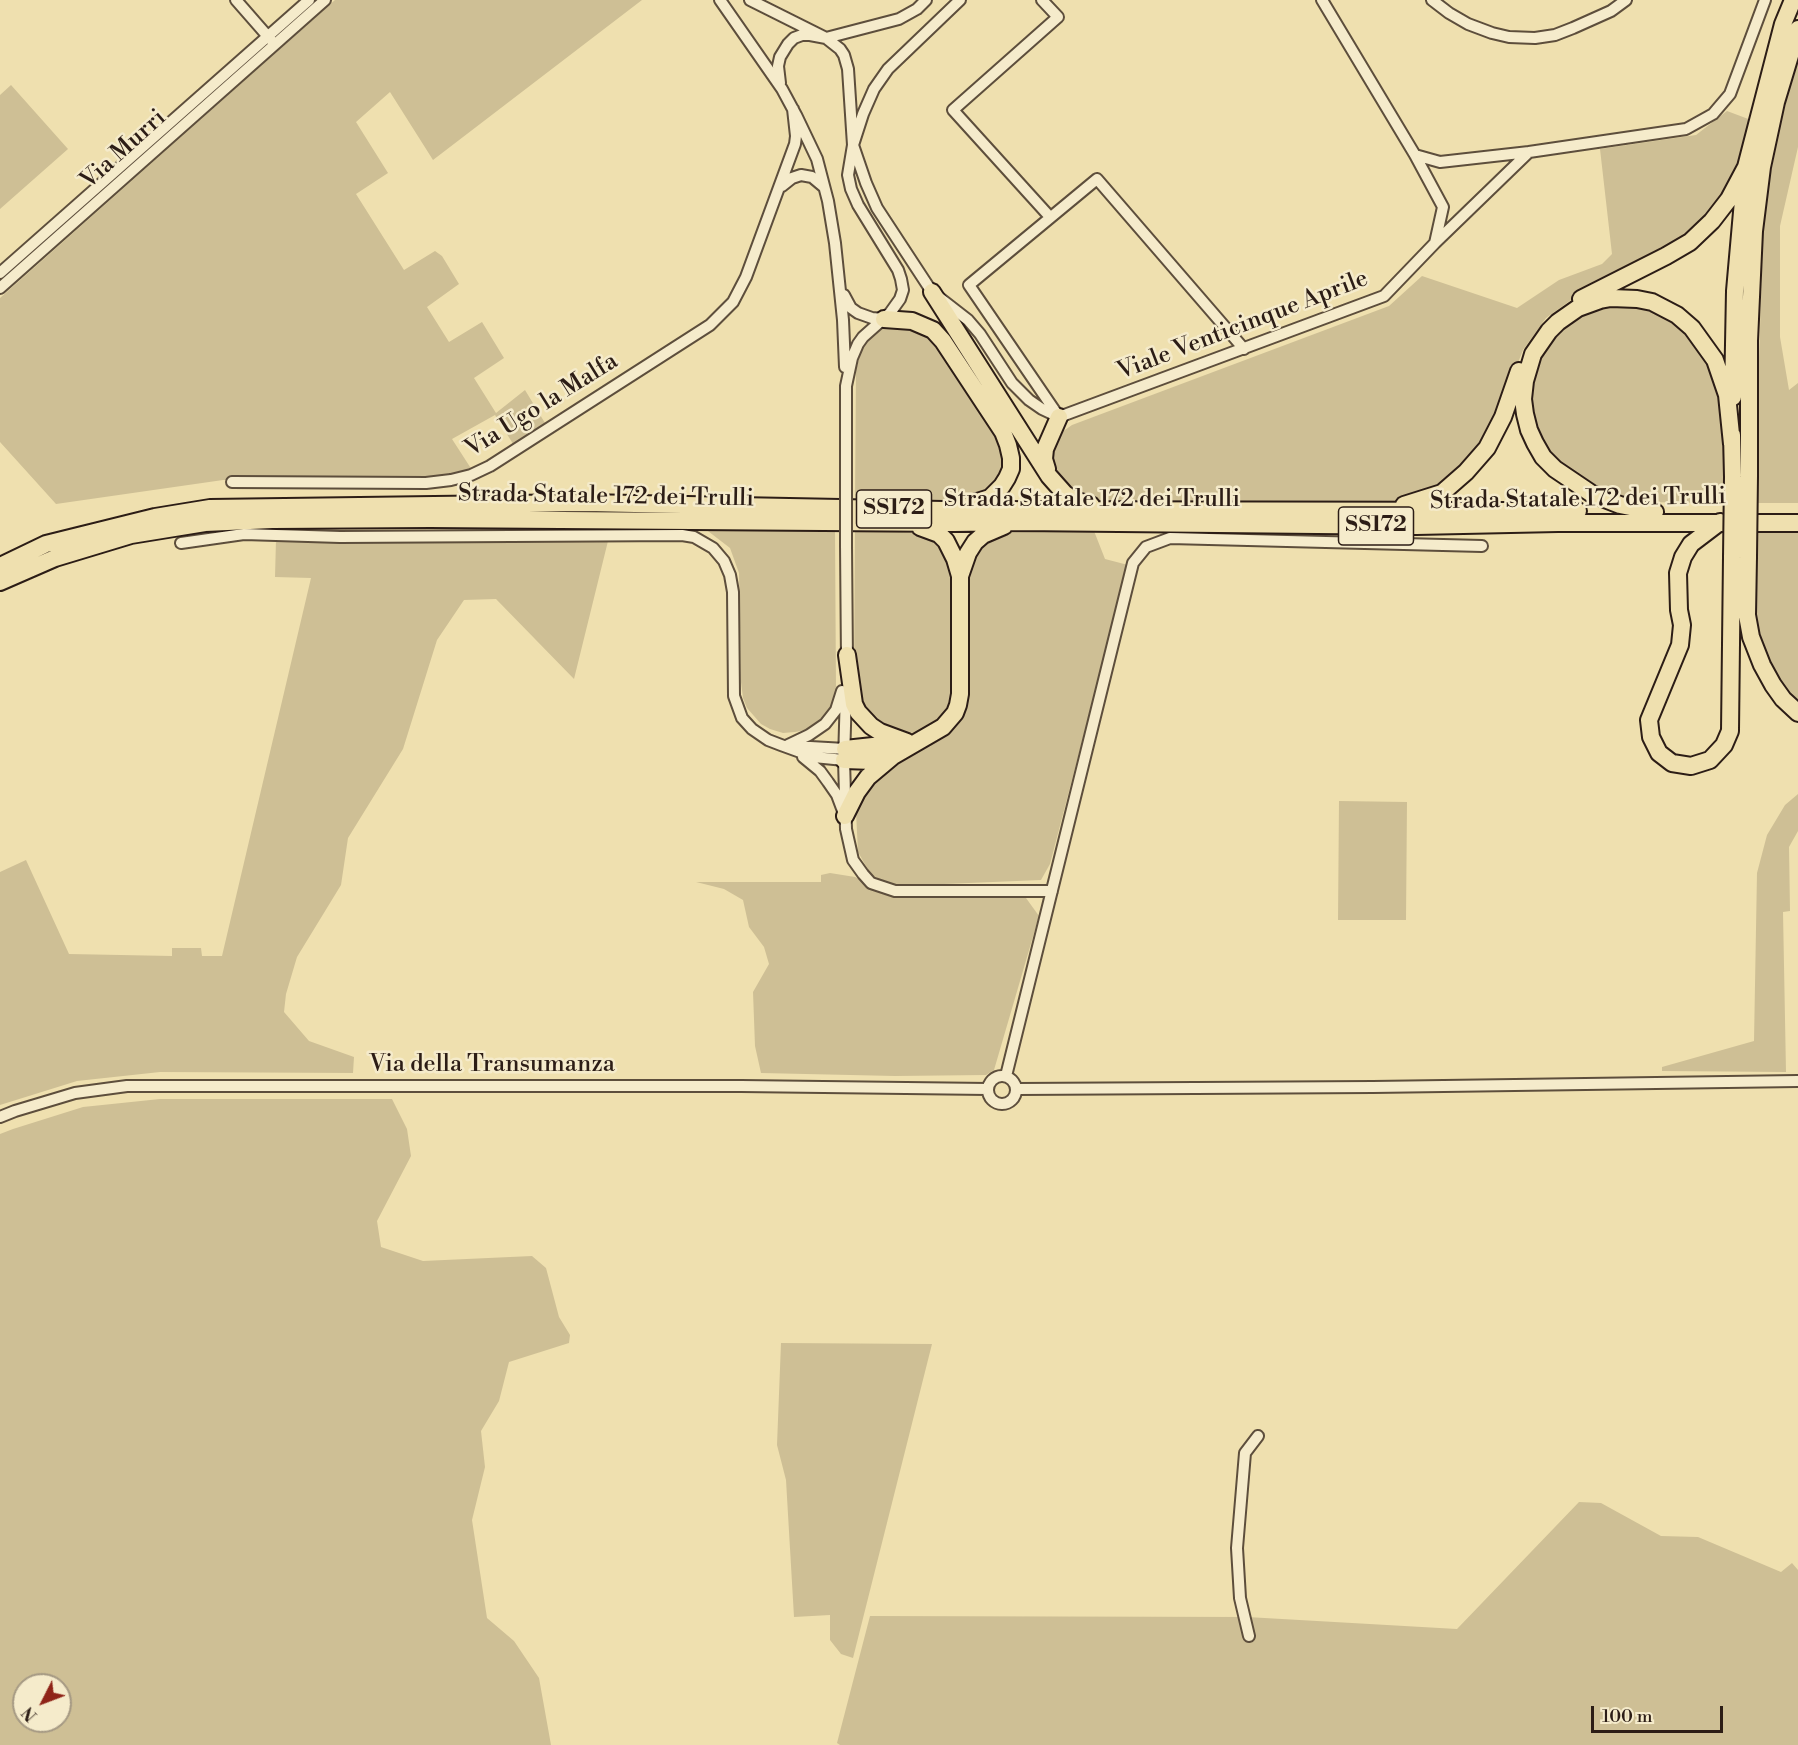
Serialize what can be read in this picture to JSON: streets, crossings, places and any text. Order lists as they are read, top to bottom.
{
  "streets": {
    "highway": ["Strada Statale 172 dei Trulli", "SS172"],
    "street": [
      "Via Murri",
      "Viale Venticinque Aprile",
      "Via Ugo la Malfa",
      "Via della Transumanza"
    ]
  },
  "scale_bar": "100 m",
  "north": "bottom left"
}
